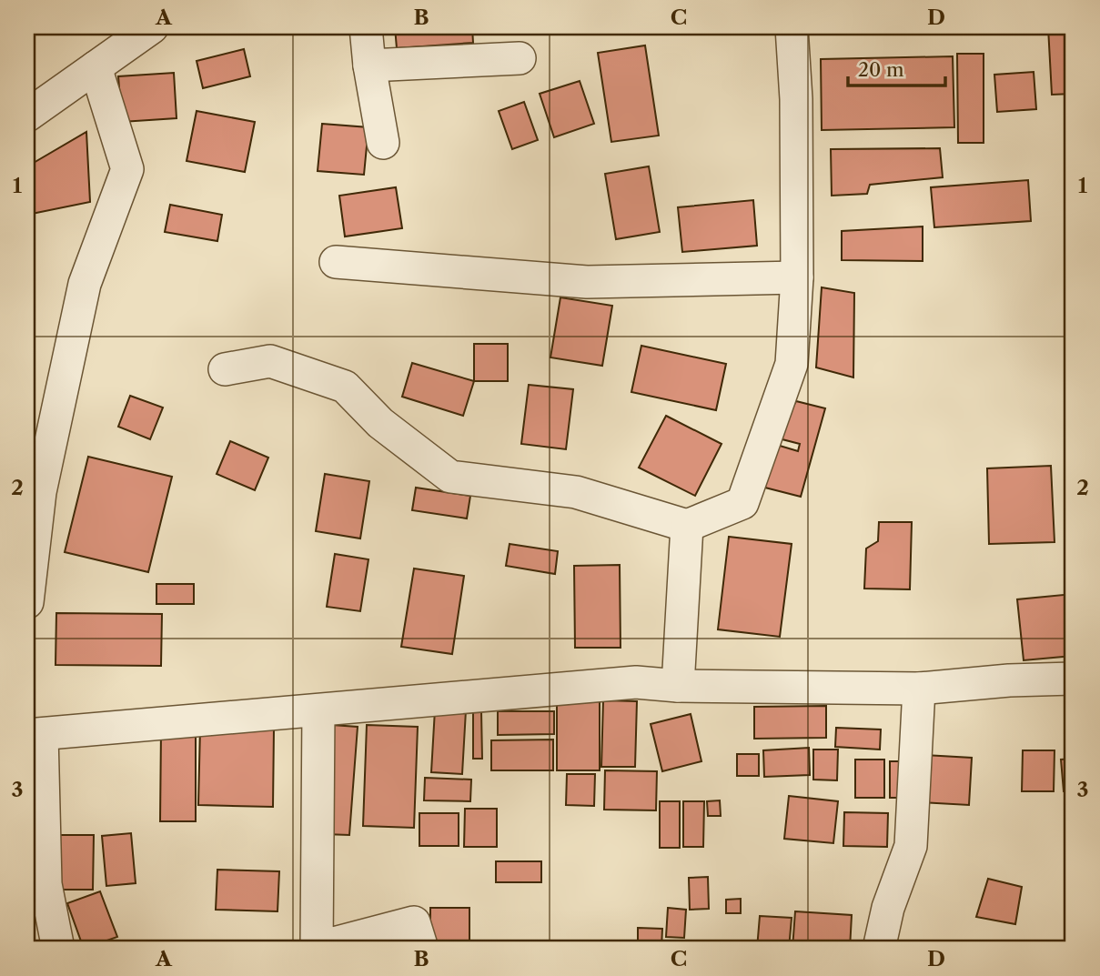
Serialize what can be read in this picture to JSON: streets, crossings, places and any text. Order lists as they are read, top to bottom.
{
  "scale_bar": "20 m",
  "grid": {
    "columns": [
      "A",
      "B",
      "C",
      "D"
    ],
    "rows": ["1", "2", "3"]
  }
}
